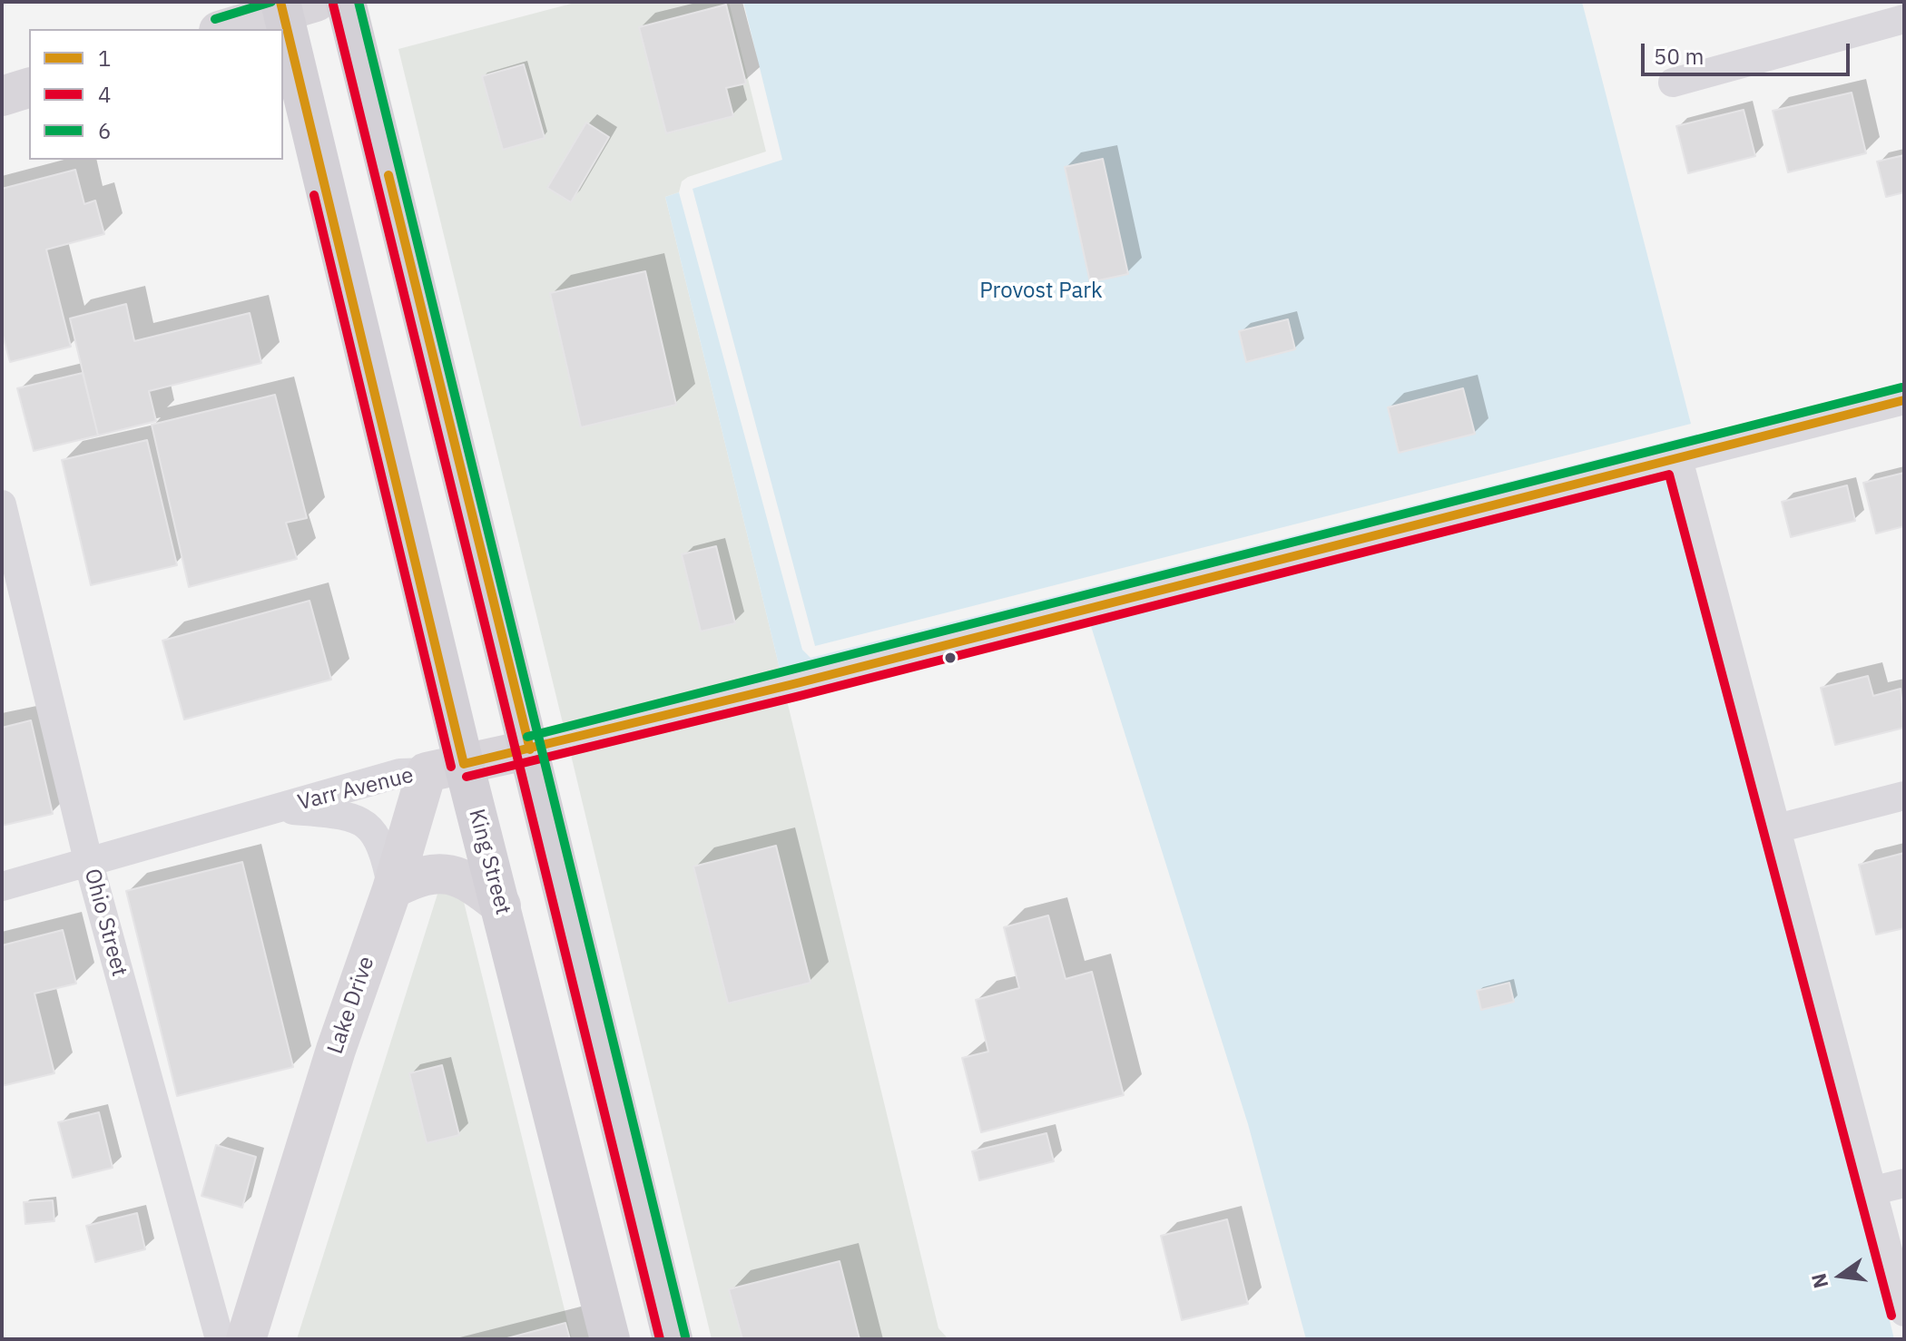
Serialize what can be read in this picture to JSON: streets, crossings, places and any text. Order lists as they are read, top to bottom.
{
  "streets": {
    "main road": ["King Street"],
    "street": ["Varr Avenue", "Ohio Street", "Lake Drive"]
  },
  "crossings": [
    ["Varr Avenue", "King Street"],
    ["Varr Avenue", "Lake Drive"],
    ["King Street", "Lake Drive"]
  ],
  "parks": ["Provost Park"],
  "lines": ["transit line 1", "transit line 6", "transit line 4"],
  "legend": ["1", "4", "6"],
  "scale_bar": "50 m",
  "north": "left"
}
